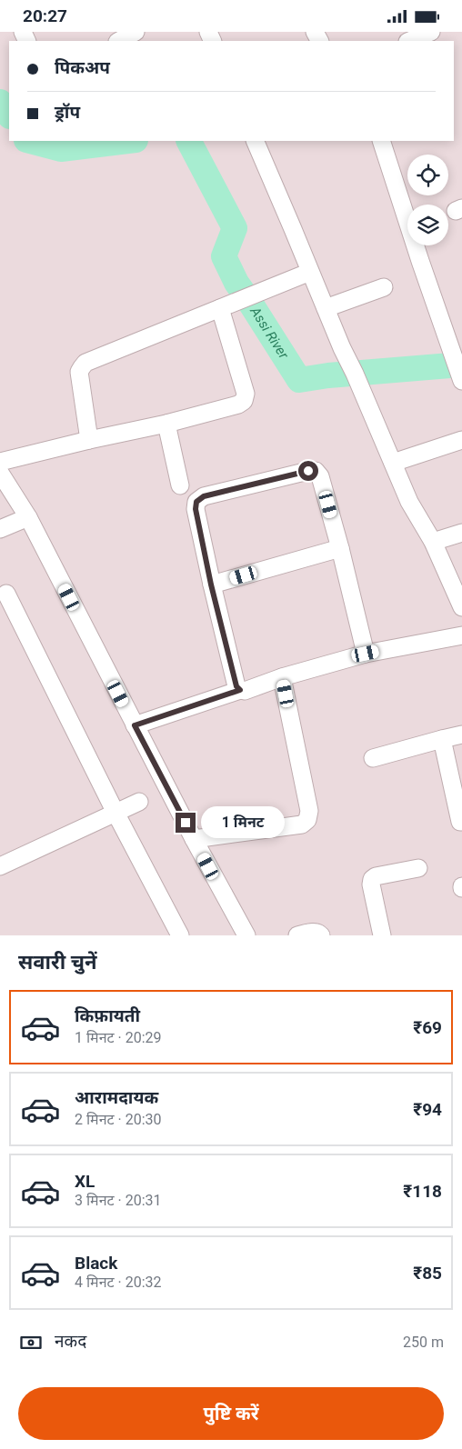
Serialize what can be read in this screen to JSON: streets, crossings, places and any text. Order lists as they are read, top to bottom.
{
  "water": ["Assi River"],
  "page": {
    "status": "20:27",
    "banner": ["पिकअप", "ड्रॉप"],
    "bubble": "1 मिनट",
    "heading": "सवारी चुनें",
    "list": [
      {
        "name": "किफ़ायती",
        "note": "1 मिनट · 20:29",
        "value": "₹69"
      },
      {
        "name": "आरामदायक",
        "note": "2 मिनट · 20:30",
        "value": "₹94"
      },
      {
        "name": "XL",
        "note": "3 मिनट · 20:31",
        "value": "₹118"
      },
      {
        "name": "Black",
        "note": "4 मिनट · 20:32",
        "value": "₹85"
      }
    ],
    "pay": ["नकद", "250 m"],
    "buttons": "पुष्टि करें"
  }
}
